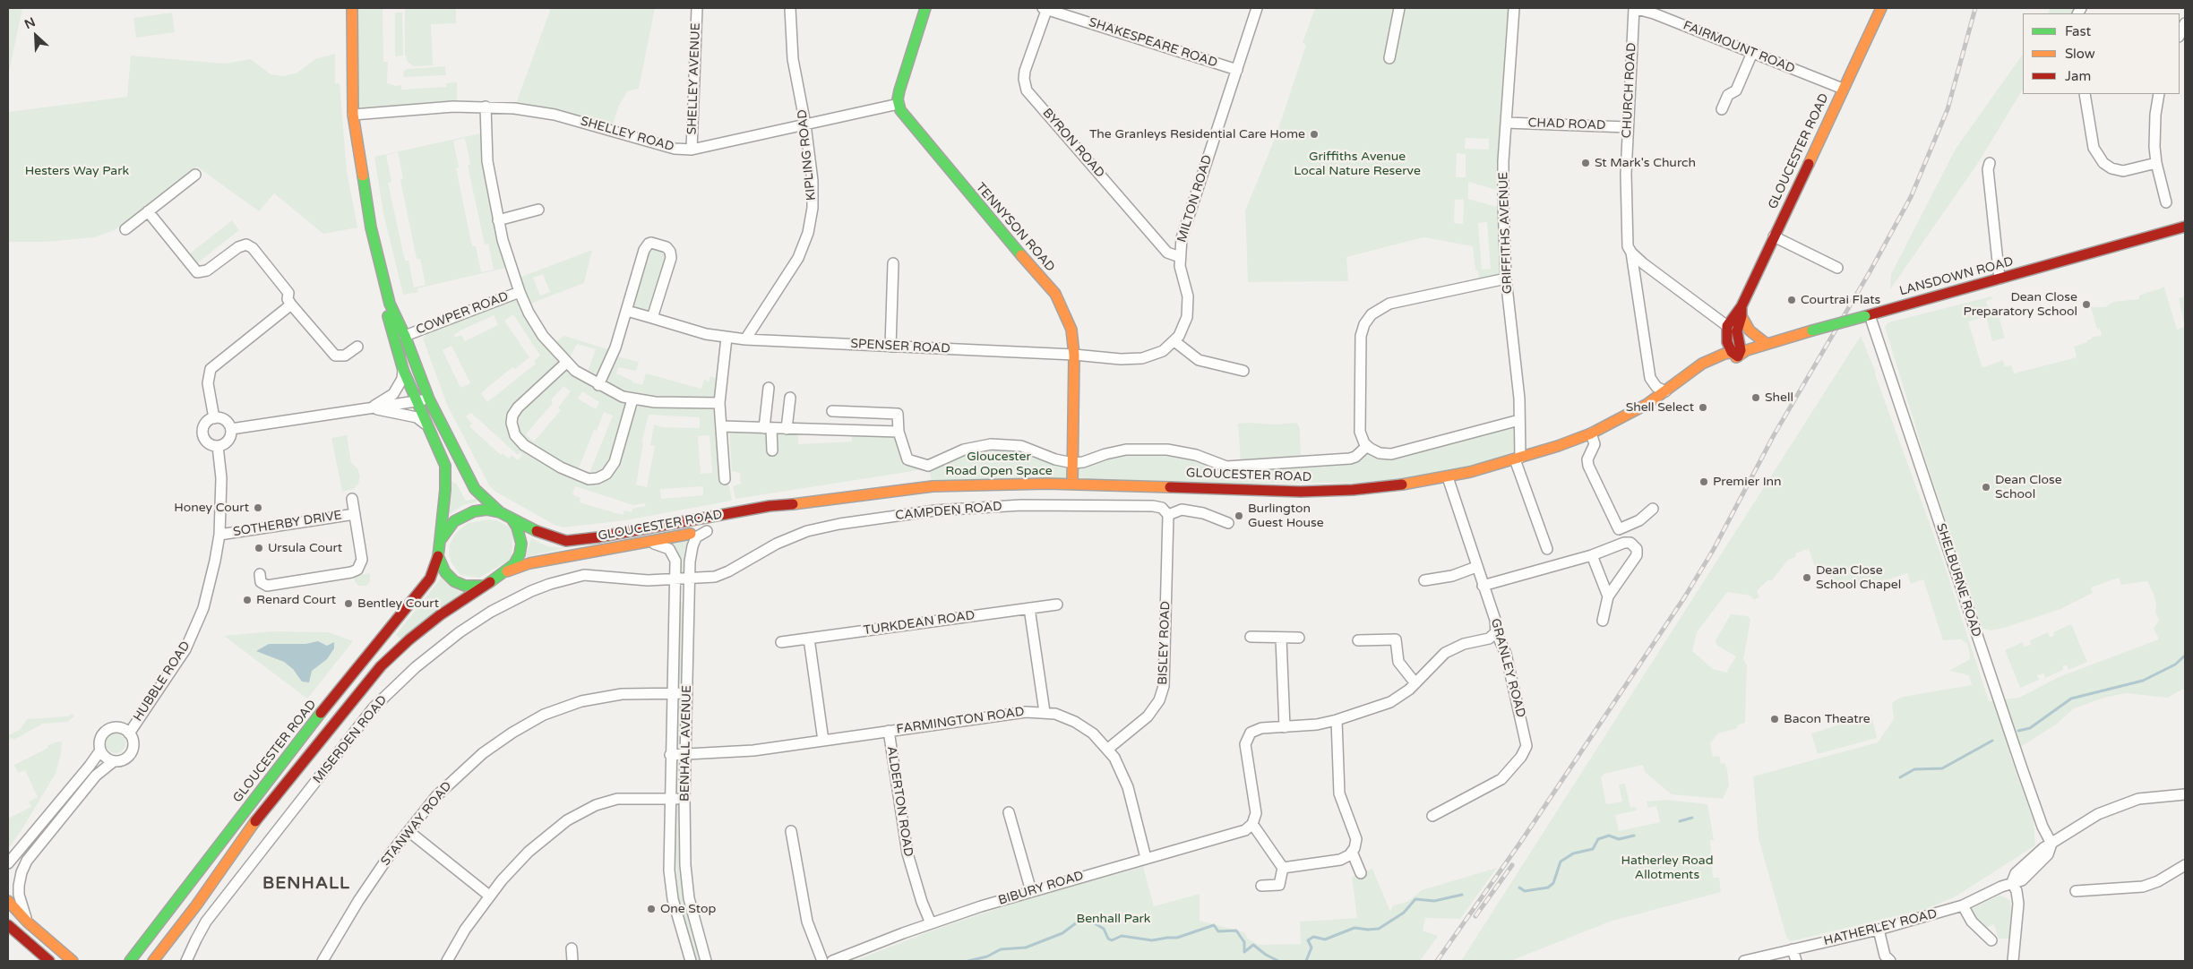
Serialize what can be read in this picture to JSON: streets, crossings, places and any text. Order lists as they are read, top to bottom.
{
  "streets": {
    "main road": ["GLOUCESTER ROAD", "TENNYSON ROAD", "LANSDOWN ROAD"],
    "street": [
      "SHAKESPEARE ROAD",
      "FAIRMOUNT ROAD",
      "SHELLEY AVENUE",
      "CHURCH ROAD",
      "CHAD ROAD",
      "SHELLEY ROAD",
      "BYRON ROAD",
      "KIPLING ROAD",
      "MILTON ROAD",
      "GRIFFITHS AVENUE",
      "COWPER ROAD",
      "SPENSER ROAD",
      "CAMPDEN ROAD",
      "SOTHERBY DRIVE",
      "SHELBURNE ROAD",
      "TURKDEAN ROAD",
      "BISLEY ROAD",
      "GRANLEY ROAD",
      "HUBBLE ROAD",
      "FARMINGTON ROAD",
      "MISERDEN ROAD",
      "BENHALL AVENUE",
      "ALDERTON ROAD",
      "STANWAY ROAD",
      "BIBURY ROAD",
      "HATHERLEY ROAD"
    ]
  },
  "crossings": [
    ["SHAKESPEARE ROAD", "BYRON ROAD"],
    ["SHAKESPEARE ROAD", "MILTON ROAD"],
    ["FAIRMOUNT ROAD", "CHURCH ROAD"],
    ["FAIRMOUNT ROAD", "GLOUCESTER ROAD"],
    ["SHELLEY AVENUE", "SHELLEY ROAD"],
    ["CHURCH ROAD", "CHAD ROAD"],
    ["CHURCH ROAD", "GLOUCESTER ROAD"],
    ["CHAD ROAD", "GRIFFITHS AVENUE"],
    ["SHELLEY ROAD", "KIPLING ROAD"],
    ["SHELLEY ROAD", "TENNYSON ROAD"],
    ["BYRON ROAD", "MILTON ROAD"],
    ["GLOUCESTER ROAD", "TENNYSON ROAD"],
    ["GLOUCESTER ROAD", "GRIFFITHS AVENUE"],
    ["GLOUCESTER ROAD", "LANSDOWN ROAD"],
    ["GLOUCESTER ROAD", "GRANLEY ROAD"],
    ["GLOUCESTER ROAD", "BENHALL AVENUE"],
    ["KIPLING ROAD", "SPENSER ROAD"],
    ["MILTON ROAD", "TENNYSON ROAD"],
    ["MILTON ROAD", "SPENSER ROAD"],
    ["TENNYSON ROAD", "SPENSER ROAD"],
    ["LANSDOWN ROAD", "SHELBURNE ROAD"],
    ["CAMPDEN ROAD", "BISLEY ROAD"],
    ["CAMPDEN ROAD", "MISERDEN ROAD"],
    ["CAMPDEN ROAD", "BENHALL AVENUE"],
    ["SOTHERBY DRIVE", "HUBBLE ROAD"],
    ["SHELBURNE ROAD", "HATHERLEY ROAD"],
    ["BISLEY ROAD", "FARMINGTON ROAD"],
    ["FARMINGTON ROAD", "BENHALL AVENUE"],
    ["FARMINGTON ROAD", "ALDERTON ROAD"],
    ["FARMINGTON ROAD", "BIBURY ROAD"],
    ["MISERDEN ROAD", "BENHALL AVENUE"],
    ["BENHALL AVENUE", "STANWAY ROAD"],
    ["ALDERTON ROAD", "BIBURY ROAD"]
  ],
  "districts": ["BENHALL"],
  "parks": [
    "Griffiths Avenue Local Nature Reserve",
    "Hesters Way Park",
    "Gloucester Road Open Space",
    "Hatherley Road Allotments",
    "Benhall Park"
  ],
  "places": [
    "The Granleys Residential Care Home",
    "St Mark's Church",
    "Courtrai Flats",
    "Dean Close Preparatory School",
    "Shell",
    "Shell Select",
    "Premier Inn",
    "Dean Close School",
    "Honey Court",
    "Burlington Guest House",
    "Ursula Court",
    "Dean Close School Chapel",
    "Renard Court",
    "Bentley Court",
    "Bacon Theatre",
    "One Stop"
  ],
  "legend": ["Fast", "Slow", "Jam"],
  "north": "top left"
}
